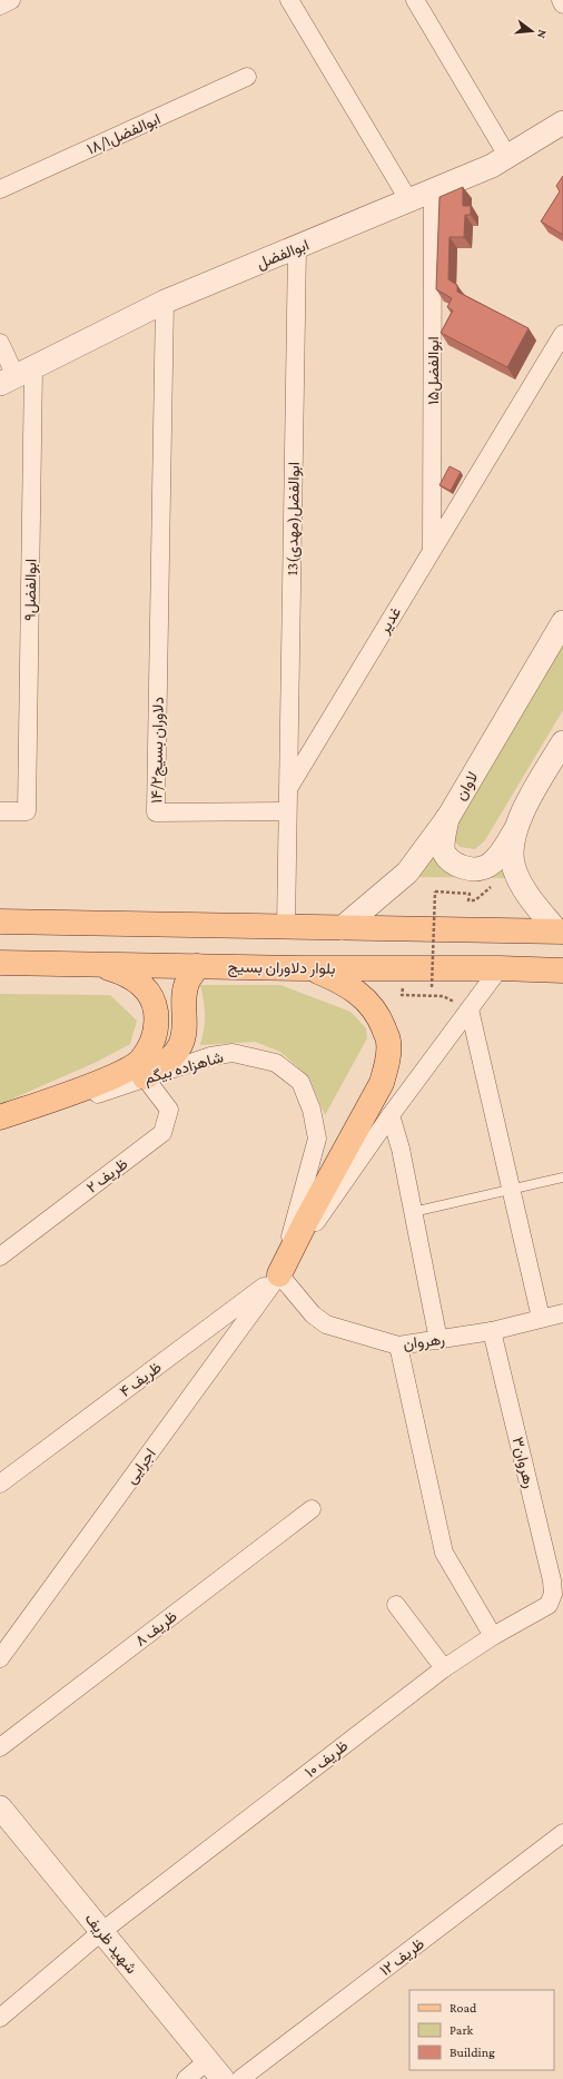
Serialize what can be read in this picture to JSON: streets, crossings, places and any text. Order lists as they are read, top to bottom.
{
  "streets": {
    "main road": ["بلوار دلاوران بسیج"],
    "street": [
      "ابوالفضل۱۸/۱",
      "ابوالفضل",
      "ابوالفضل۱۵",
      "13ابوالفضل(مهدی)",
      "ابوالفضل۹",
      "غدیر",
      "۱۴/۲دلاوران بسیج",
      "لاوان",
      "شاهزاده بیگم",
      "ظریف ۲",
      "رهروان",
      "ظریف ۴",
      "رهروان۳",
      "اجرایی",
      "ظریف ۸",
      "ظریف ۱۰",
      "شهید ظریف",
      "ظریف ۱۲"
    ]
  },
  "crossings": [
    ["ابوالفضل", "ابوالفضل۱۵"],
    ["ابوالفضل", "13ابوالفضل(مهدی)"],
    ["ابوالفضل", "ابوالفضل۹"],
    ["ابوالفضل", "۱۴/۲دلاوران بسیج"],
    ["ابوالفضل۱۵", "غدیر"],
    ["13ابوالفضل(مهدی)", "غدیر"],
    ["غدیر", "۱۴/۲دلاوران بسیج"],
    ["بلوار دلاوران بسیج", "اجرایی"],
    ["شاهزاده بیگم", "ظریف ۲"],
    ["شاهزاده بیگم", "رهروان"],
    ["شاهزاده بیگم", "ظریف ۴"],
    ["شاهزاده بیگم", "اجرایی"],
    ["رهروان", "ظریف ۴"],
    ["رهروان", "رهروان۳"],
    ["رهروان", "اجرایی"],
    ["ظریف ۴", "اجرایی"],
    ["رهروان۳", "ظریف ۱۰"],
    ["ظریف ۱۰", "شهید ظریف"]
  ],
  "legend": ["Road", "Park", "Building"],
  "north": "right"
}
